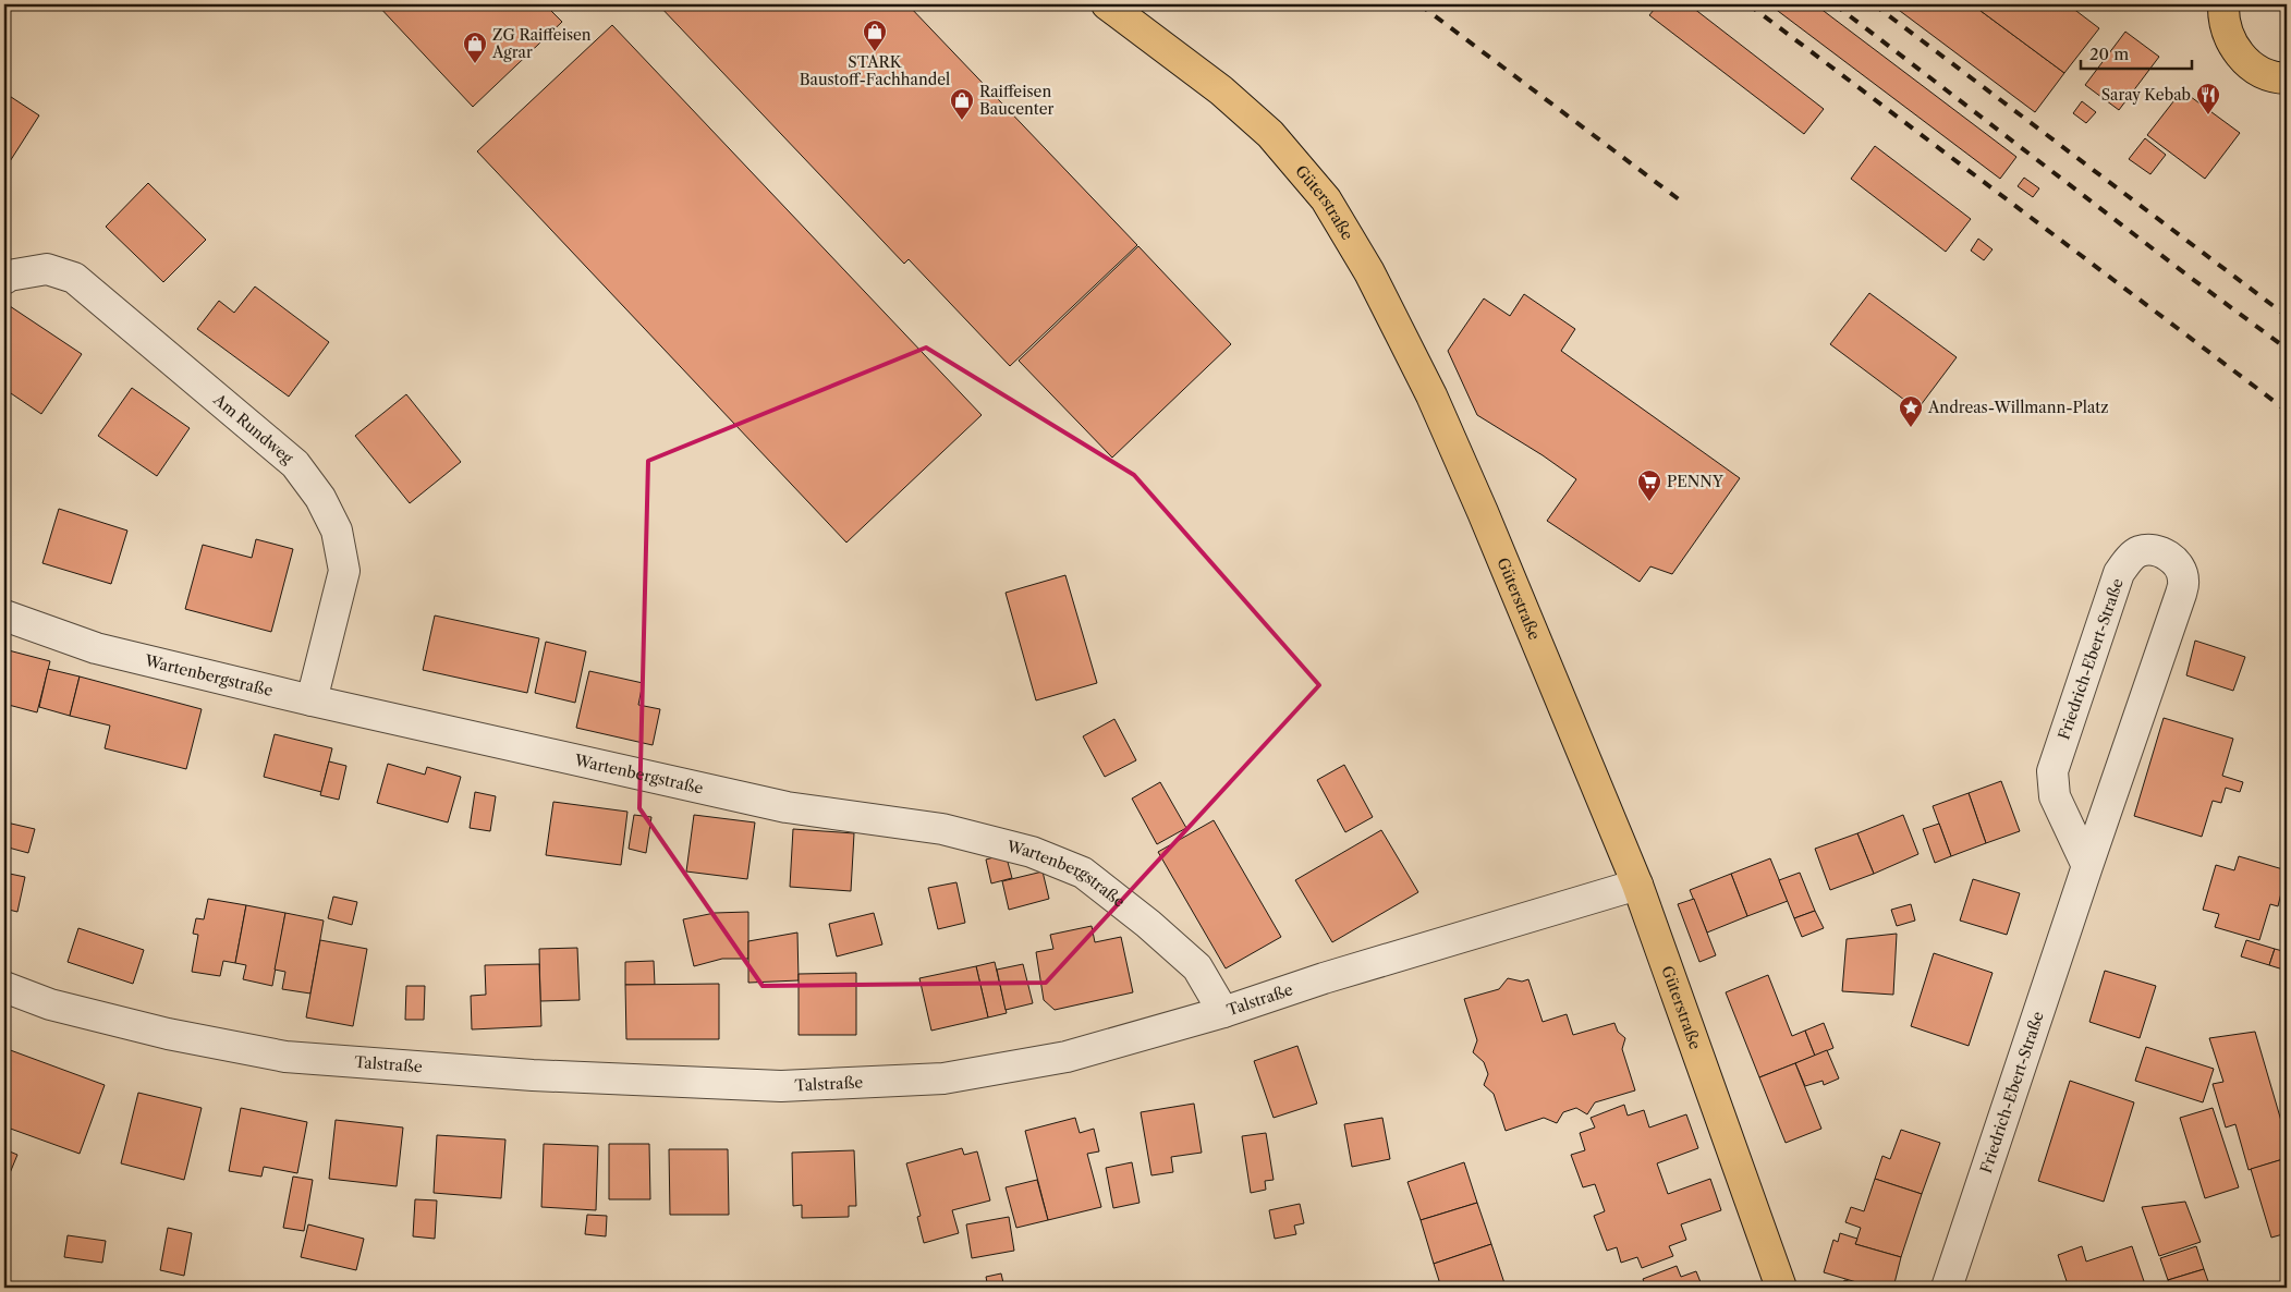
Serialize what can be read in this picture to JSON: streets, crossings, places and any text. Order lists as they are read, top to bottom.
{
  "streets": {
    "main road": ["Güterstraße"],
    "street": [
      "Am Rundweg",
      "Friedrich-Ebert-Straße",
      "Wartenbergstraße",
      "Talstraße"
    ]
  },
  "crossings": [
    ["Güterstraße", "Talstraße"],
    ["Am Rundweg", "Wartenbergstraße"],
    ["Wartenbergstraße", "Talstraße"]
  ],
  "places": {
    "shop": ["STARK Baustoff-Fachhandel", "ZG Raiffeisen Agrar", "Raiffeisen Baucenter"],
    "restaurant": ["Saray Kebab"],
    "place": ["Andreas-Willmann-Platz"],
    "supermarket": ["PENNY"]
  },
  "scale_bar": "20 m"
}
